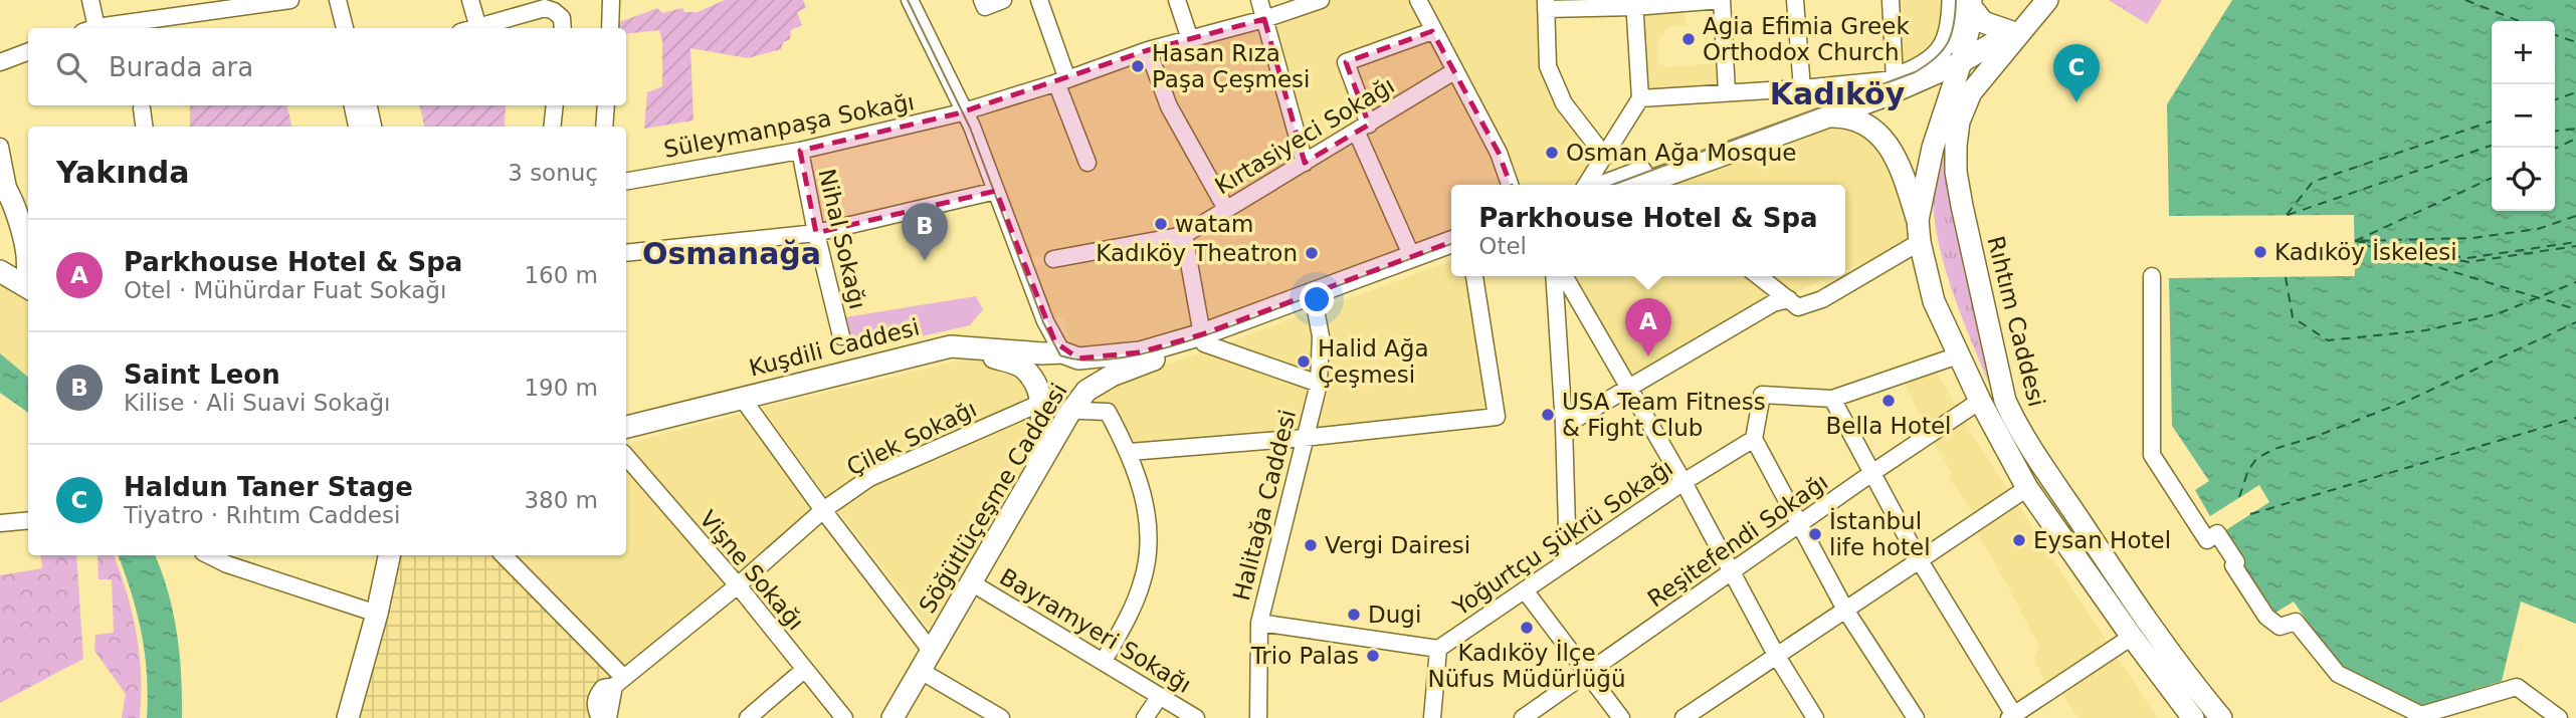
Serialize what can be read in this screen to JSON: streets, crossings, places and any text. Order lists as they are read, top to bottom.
{
  "streets": {
    "main road": ["Rıhtım Caddesi", "Kuşdili Caddesi", "Söğütlüçeşme Caddesi"],
    "street": [
      "Süleymanpaşa Sokağı",
      "Kırtasiyeci Sokağı",
      "Nihal Sokağı",
      "Çilek Sokağı",
      "Halitağa Caddesi",
      "Yoğurtçu Şükrü Sokağı",
      "Reşitefendi Sokağı",
      "Vişne Sokağı",
      "Bayramyeri Sokağı"
    ]
  },
  "crossings": [
    ["Süleymanpaşa Sokağı", "Nihal Sokağı"],
    ["Kuşdili Caddesi", "Söğütlüçeşme Caddesi"],
    ["Çilek Sokağı", "Vişne Sokağı"],
    ["Söğütlüçeşme Caddesi", "Halitağa Caddesi"],
    ["Söğütlüçeşme Caddesi", "Bayramyeri Sokağı"]
  ],
  "districts": ["Kadıköy", "Osmanağa"],
  "places": [
    "Agia Efimia Greek Orthodox Church",
    "Hasan Rıza Paşa Çeşmesi",
    "Osman Ağa Mosque",
    "watam",
    "Kadıköy İskelesi",
    "Kadıköy Theatron",
    "Halid Ağa Çeşmesi",
    "Bella Hotel",
    "USA Team Fitness & Fight Club",
    "İstanbul life hotel",
    "Eysan Hotel",
    "Vergi Dairesi",
    "Dugi",
    "Kadıköy İlçe Nüfus Müdürlüğü",
    "Trio Palas"
  ],
  "page": {
    "map_buttons": ["+", "−"],
    "search": "Burada ara",
    "pins": ["C", "B", "A"],
    "heading": ["Yakında", "3 sonuç"],
    "popup": ["Parkhouse Hotel & Spa", "Otel"],
    "list": [
      {
        "mark": "A",
        "name": "Parkhouse Hotel & Spa",
        "note": "Otel · Mühürdar Fuat Sokağı",
        "value": "160 m"
      },
      {
        "mark": "B",
        "name": "Saint Leon",
        "note": "Kilise · Ali Suavi Sokağı",
        "value": "190 m"
      },
      {
        "mark": "C",
        "name": "Haldun Taner Stage",
        "note": "Tiyatro · Rıhtım Caddesi",
        "value": "380 m"
      }
    ]
  }
}
